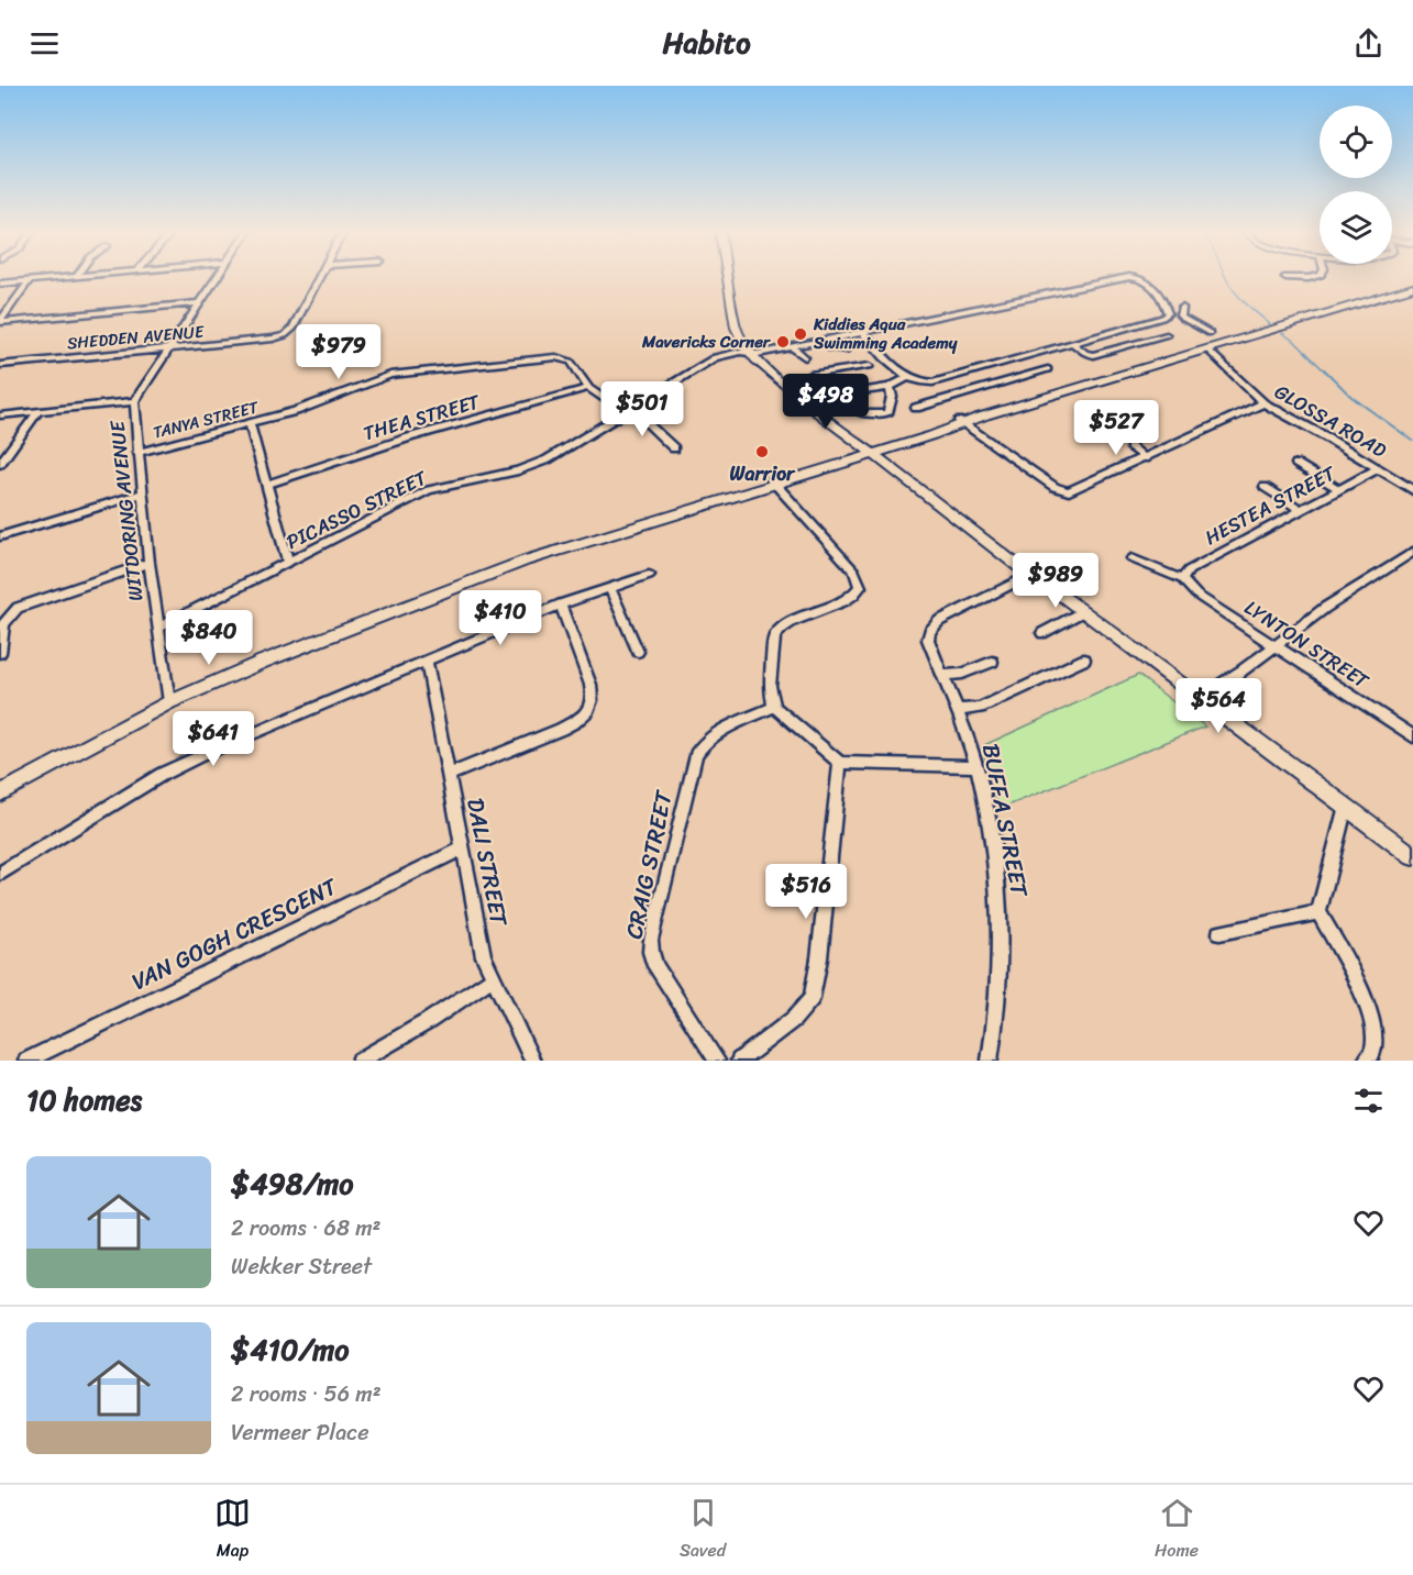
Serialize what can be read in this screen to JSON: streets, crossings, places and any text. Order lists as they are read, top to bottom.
{
  "streets": {
    "street": [
      "SHEDDEN AVENUE",
      "THEA STREET",
      "TANYA STREET",
      "GLOSSA ROAD",
      "HESTEA STREET",
      "PICASSO STREET",
      "WITDORING AVENUE",
      "LYNTON STREET",
      "BUFFA STREET",
      "DALI STREET",
      "CRAIG STREET",
      "VAN GOGH CRESCENT"
    ]
  },
  "crossings": [
    ["SHEDDEN AVENUE", "WITDORING AVENUE"],
    ["THEA STREET", "TANYA STREET"],
    ["TANYA STREET", "WITDORING AVENUE"],
    ["GLOSSA ROAD", "HESTEA STREET"],
    ["HESTEA STREET", "LYNTON STREET"],
    ["PICASSO STREET", "WITDORING AVENUE"],
    ["DALI STREET", "VAN GOGH CRESCENT"]
  ],
  "places": ["Kiddies Aqua Swimming Academy", "Mavericks Corner", "Warrior"],
  "page": {
    "header": "Habito",
    "price": [
      "$979",
      "$498",
      "$501",
      "$527",
      "$989",
      "$410",
      "$840",
      "$564",
      "$641",
      "$516"
    ],
    "heading": "10 homes",
    "list": [
      {
        "name": "$498/mo",
        "note": "2 rooms · 68 m² · Wekker Street"
      },
      {
        "name": "$410/mo",
        "note": "2 rooms · 56 m² · Vermeer Place"
      }
    ],
    "tabs": ["Map", "Saved", "Home"]
  }
}
